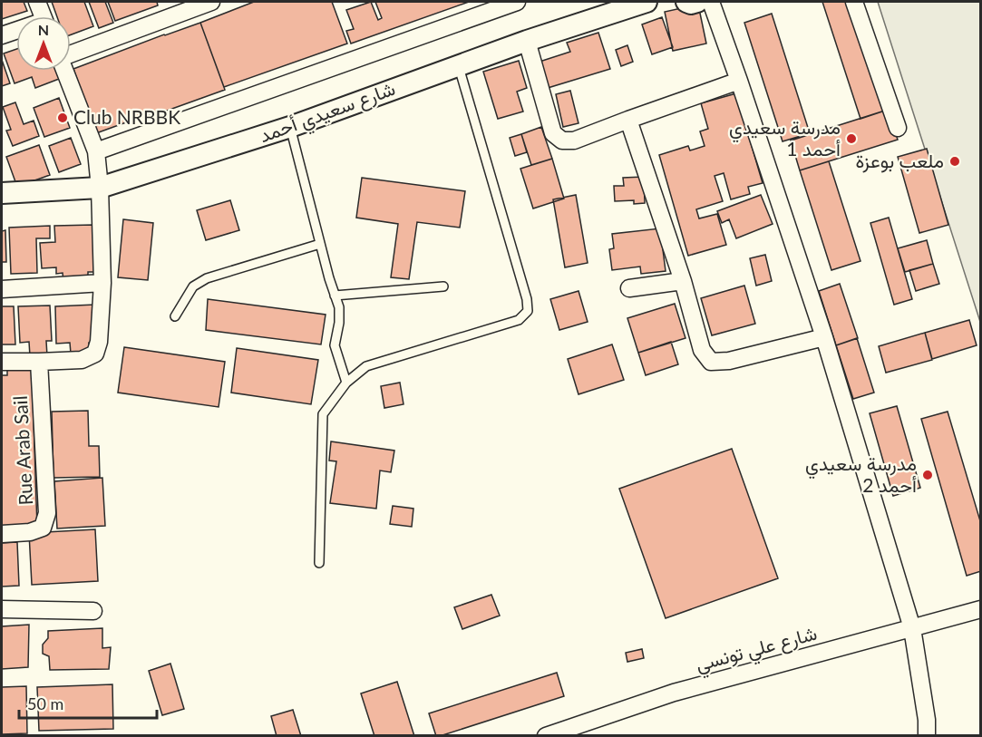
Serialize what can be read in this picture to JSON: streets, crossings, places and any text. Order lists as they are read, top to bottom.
{
  "streets": {
    "street": ["شارع سعيدي أحمد", "Rue Arab Sail", "شارع علي تونسي"]
  },
  "places": [
    "Club NRBBK",
    "مدرسة سعيدي أحمد 1",
    "ملعب بوعزة",
    "مدرسة سعيدي أحمد 2"
  ],
  "scale_bar": "50 m",
  "north": "top"
}
